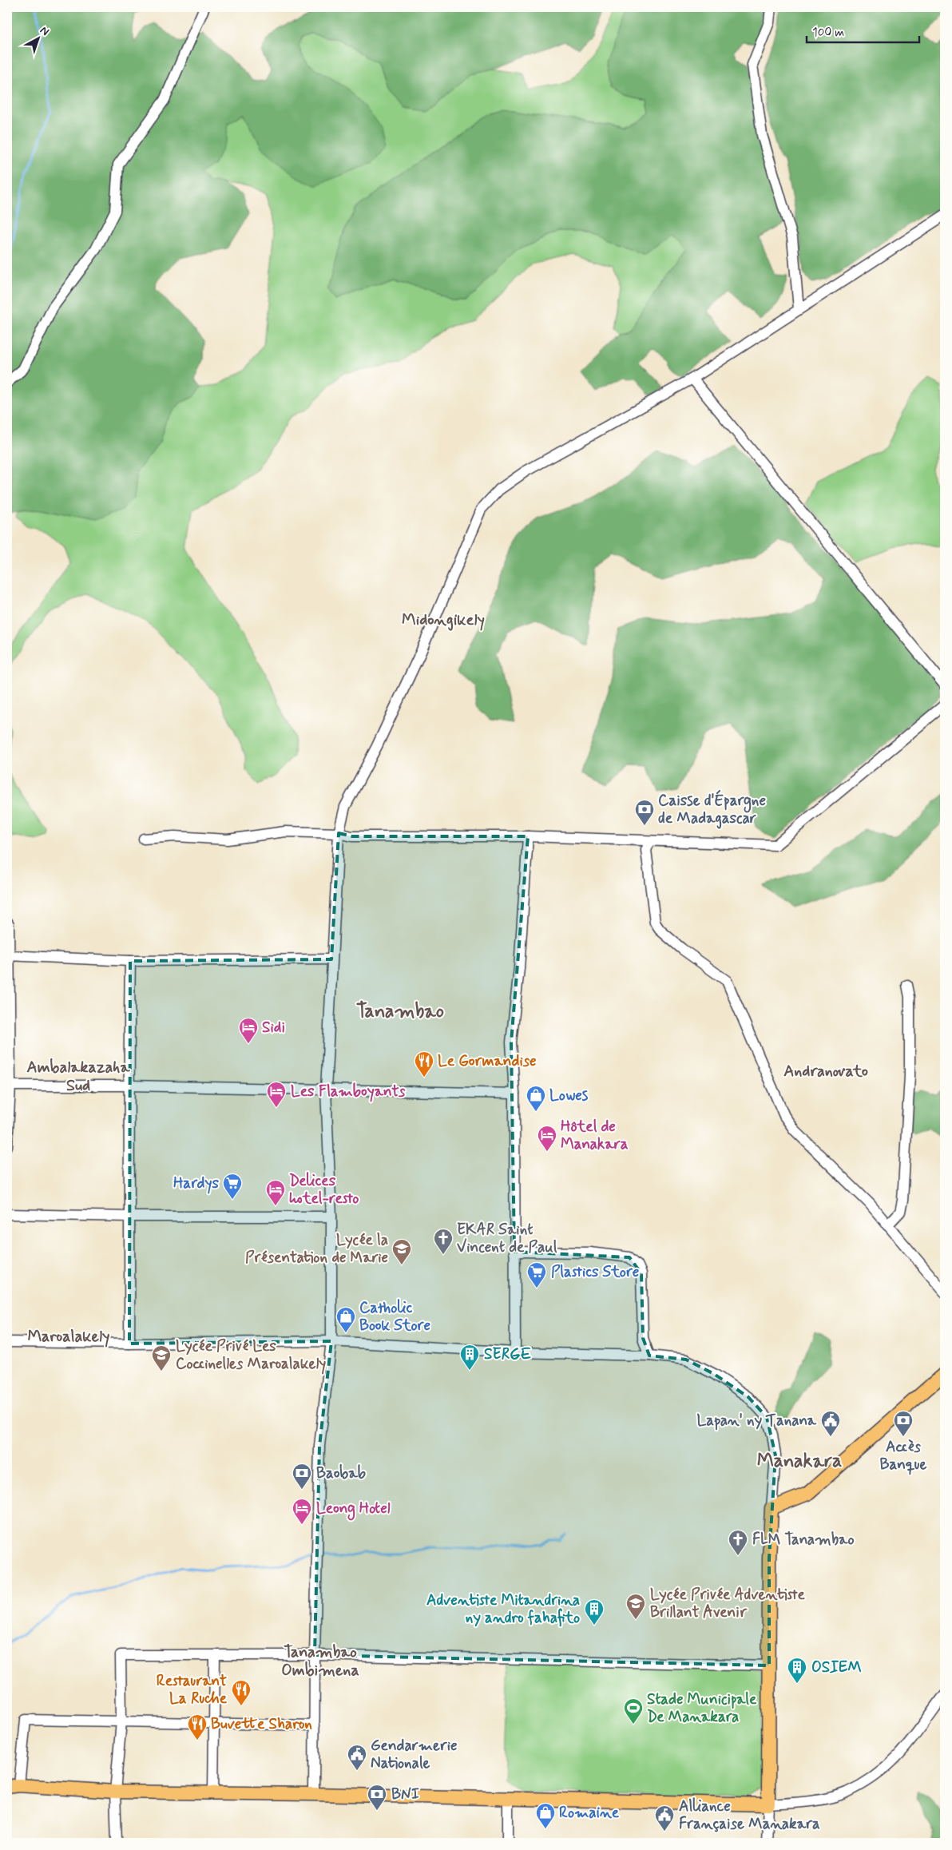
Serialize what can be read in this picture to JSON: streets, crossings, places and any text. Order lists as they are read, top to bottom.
{
  "districts": [
    "Midongikely",
    "Tanambao",
    "Ambalakazaha Sud",
    "Andranovato",
    "Maroalakely",
    "Manakara",
    "Tanambao Ombimena"
  ],
  "places": {
    "bank": [
      "Caisse d'Épargne de Madagascar",
      "Accès Banque",
      "Baobab",
      "BNI"
    ],
    "hotel": [
      "Sidi",
      "Les Flamboyants",
      "Hôtel de Manakara",
      "Delices hotel-resto",
      "Leong Hotel"
    ],
    "restaurant": ["Le Gormandise", "Restaurant La Ruche", "Buvette Sharon"],
    "shop": ["Lowes", "Catholic Book Store", "Romaine"],
    "supermarket": ["Hardys", "Plastics Store"],
    "church": ["EKAR Saint Vincent de Paul", "FLM Tanambao"],
    "school or university": ["Lycée la Présentation de Marie", "Lycée Privé Les Coccinelles Maroalakely", "Lycée Privée Adventiste Brillant Avenir"],
    "building": ["SERGE", "Adventiste Mitandrina ny andro fahafito", "OSIEM"],
    "public building": ["Lapan' ny Tanana", "Gendarmerie Nationale", "Alliance Française Manakara"],
    "sports": ["Stade Municipale De Manakara"]
  },
  "scale_bar": "100 m",
  "north": "top right"
}
